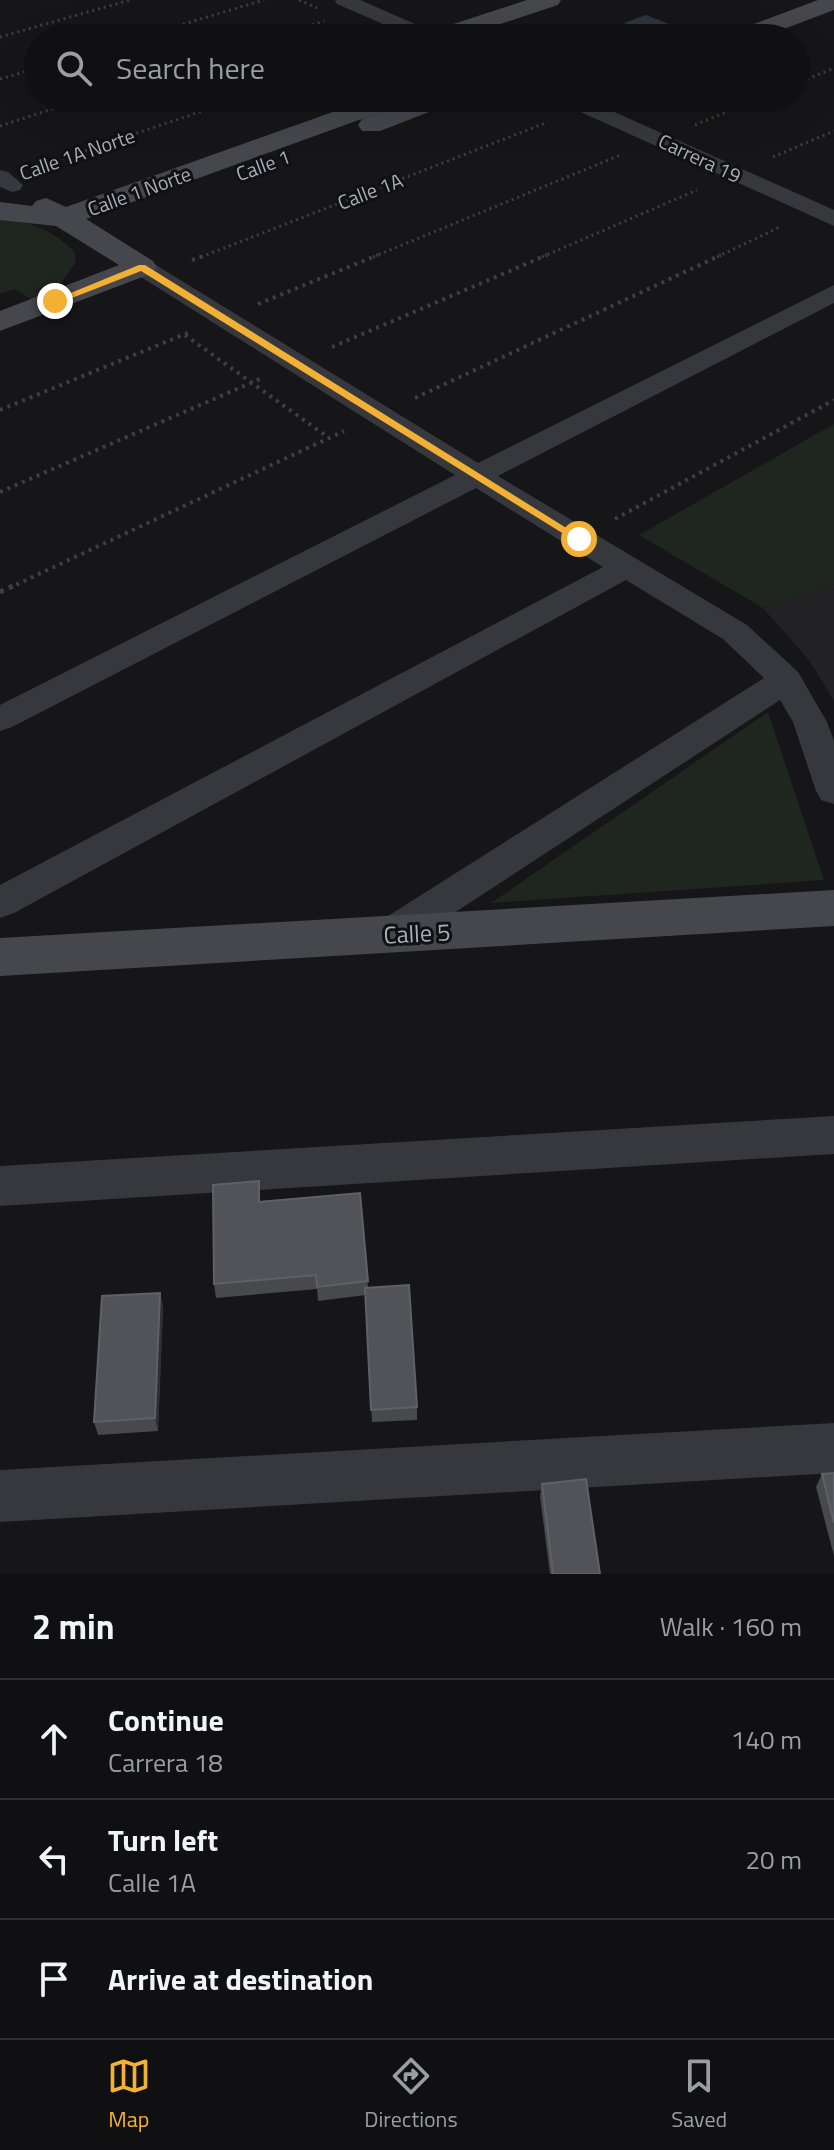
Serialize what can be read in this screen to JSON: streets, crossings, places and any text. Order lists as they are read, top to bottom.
{
  "streets": {
    "street": [
      "Carrera 19",
      "Calle 1",
      "Calle 1 Norte",
      "Calle 5"
    ],
    "path": ["Calle 1A Norte", "Calle 1A"]
  },
  "crossings": [
    ["Calle 1", "Calle 1 Norte"]
  ],
  "page": {
    "search": "Search here",
    "heading": ["2 min", "Walk · 160 m"],
    "list": [
      ["Continue", "Carrera 18", "140 m"],
      ["Turn left", "Calle 1A", "20 m"],
      "Arrive at destination"
    ],
    "nav": ["Map", "Directions", "Saved"]
  }
}
